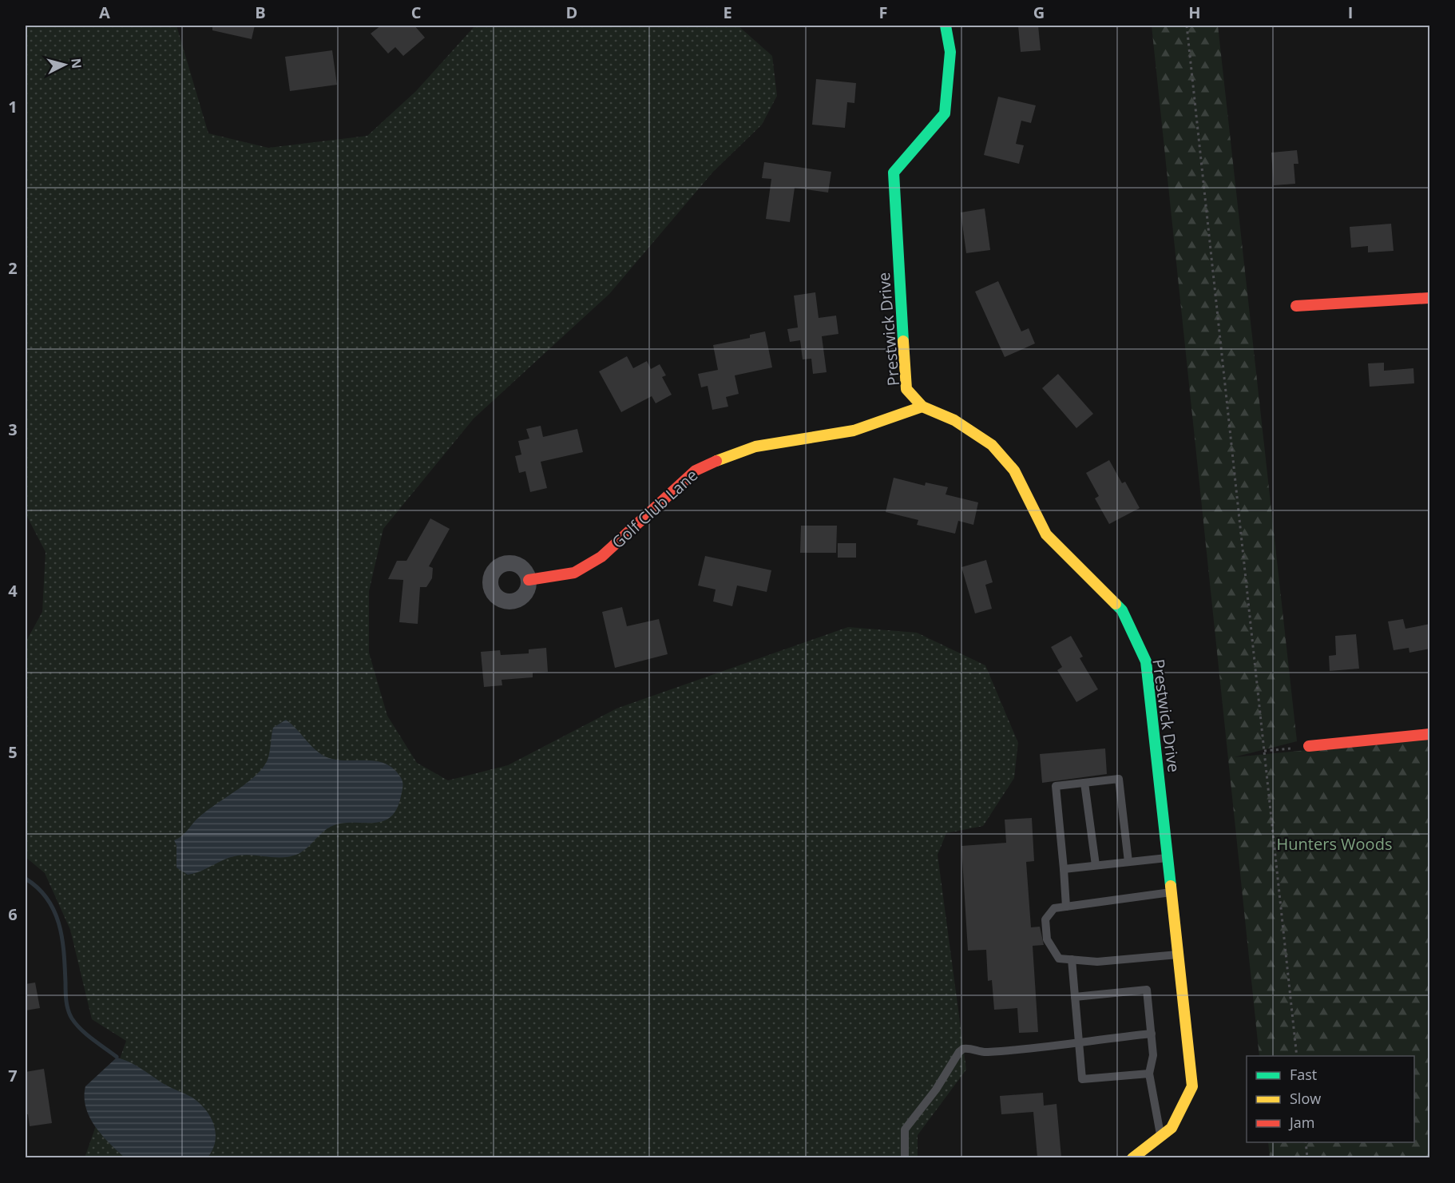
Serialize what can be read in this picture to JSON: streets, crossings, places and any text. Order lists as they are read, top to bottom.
{
  "streets": {
    "street": ["Prestwick Drive", "Golf Club Lane"]
  },
  "crossings": [
    ["Prestwick Drive", "Golf Club Lane"]
  ],
  "parks": ["Hunters Woods"],
  "legend": ["Fast", "Slow", "Jam"],
  "north": "right",
  "grid": {
    "columns": [
      "A",
      "B",
      "C",
      "D",
      "E",
      "F",
      "G",
      "H",
      "I"
    ],
    "rows": [
      "1",
      "2",
      "3",
      "4",
      "5",
      "6",
      "7"
    ]
  }
}
